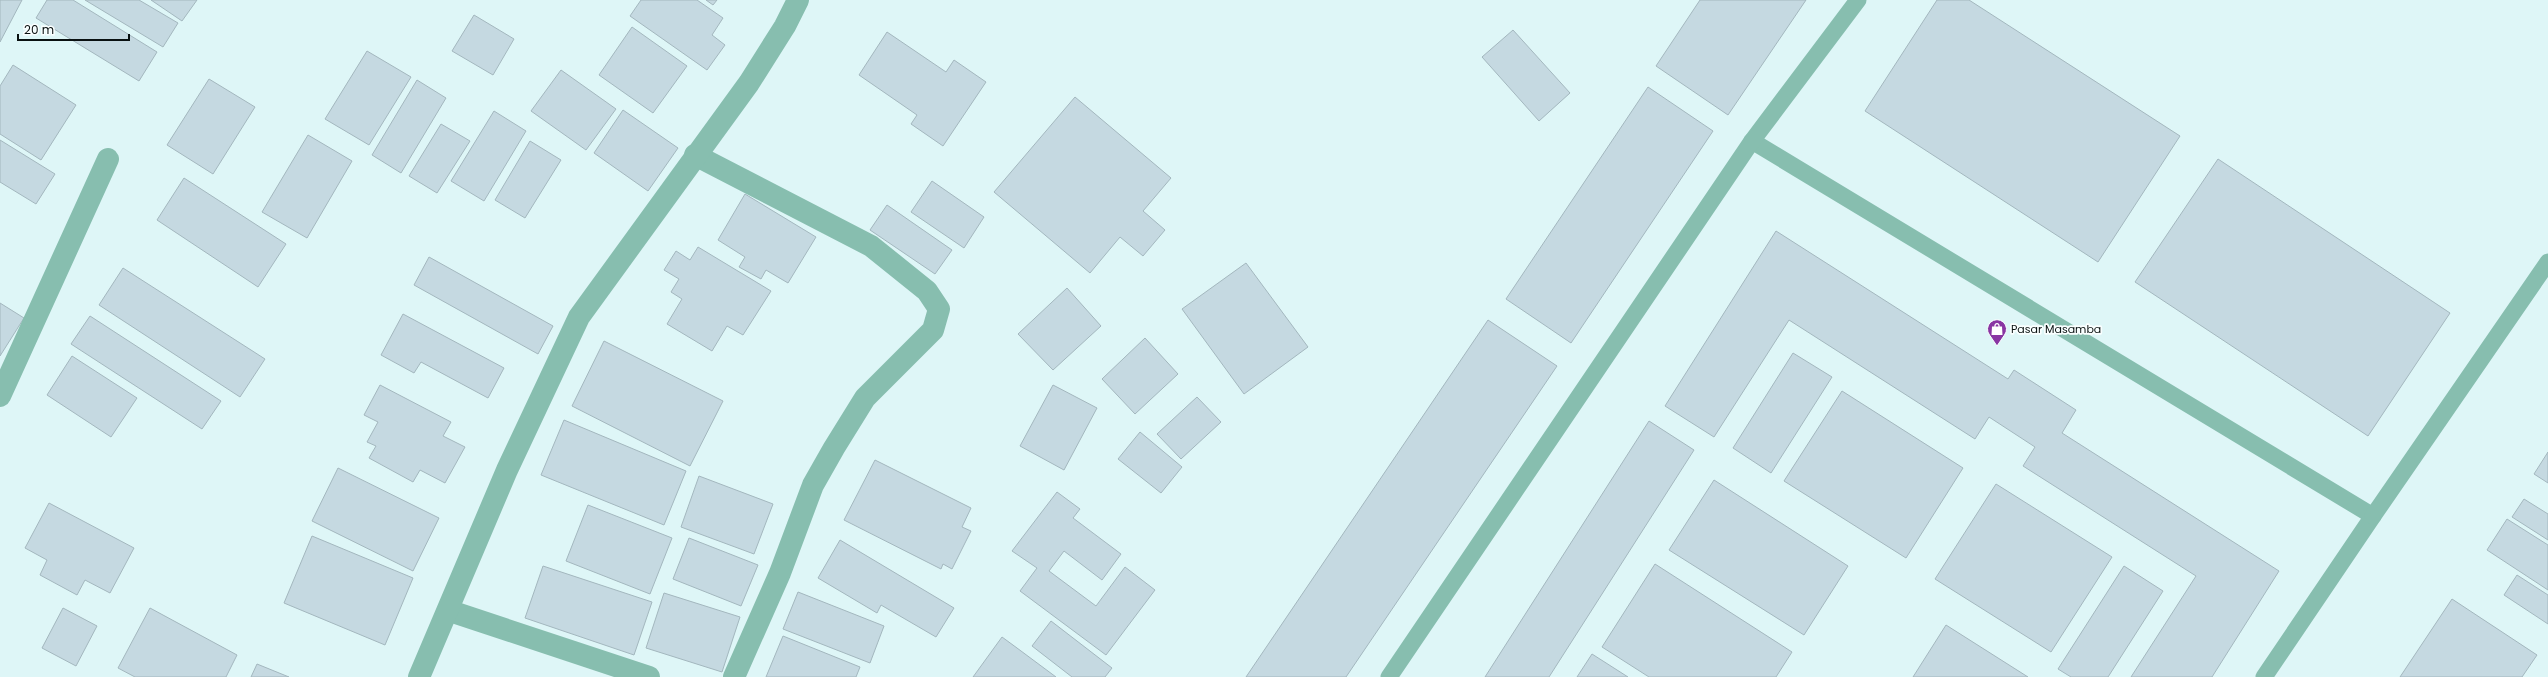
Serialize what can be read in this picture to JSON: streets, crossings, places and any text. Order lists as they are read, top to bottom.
{
  "places": {
    "shop": ["Pasar Masamba"]
  },
  "scale_bar": "20 m"
}
